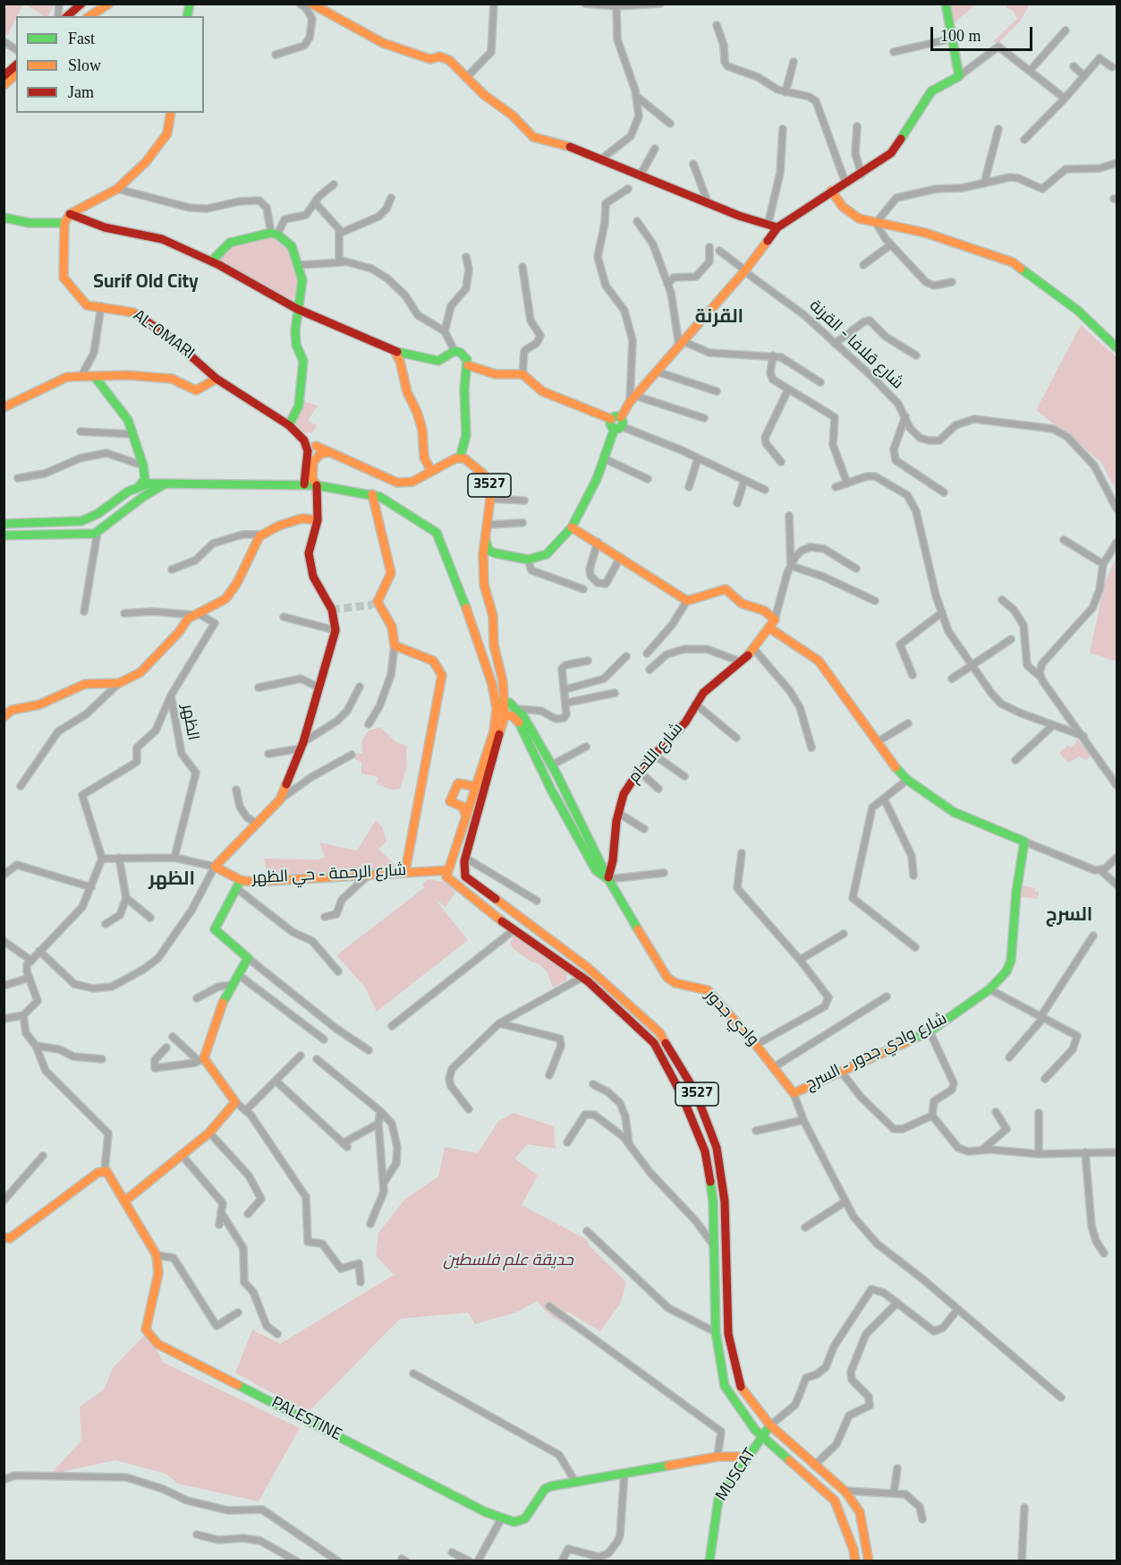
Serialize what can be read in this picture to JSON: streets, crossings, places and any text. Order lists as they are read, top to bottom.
{
  "streets": {
    "main road": [
      "AL-OMARI",
      "3527",
      "شارع اللحام",
      "شارع الرحمة - حي الظهر",
      "وادي جدور",
      "شارع وادي جدور - السرج",
      "PALESTINE",
      "MUSCAT"
    ],
    "street": ["شارع قلافا - القرنة", "الظهر"]
  },
  "crossings": [
    ["AL-OMARI", "3527"],
    ["3527", "شارع الرحمة - حي الظهر"],
    ["3527", "MUSCAT"],
    ["شارع اللحام", "وادي جدور"],
    ["وادي جدور", "شارع وادي جدور - السرج"],
    ["PALESTINE", "MUSCAT"]
  ],
  "districts": [
    "Surif Old City",
    "القرنة",
    "الظهر",
    "السرج"
  ],
  "parks": ["حديقة علم فلسطين"],
  "legend": ["Fast", "Slow", "Jam"],
  "scale_bar": "100 m"
}
